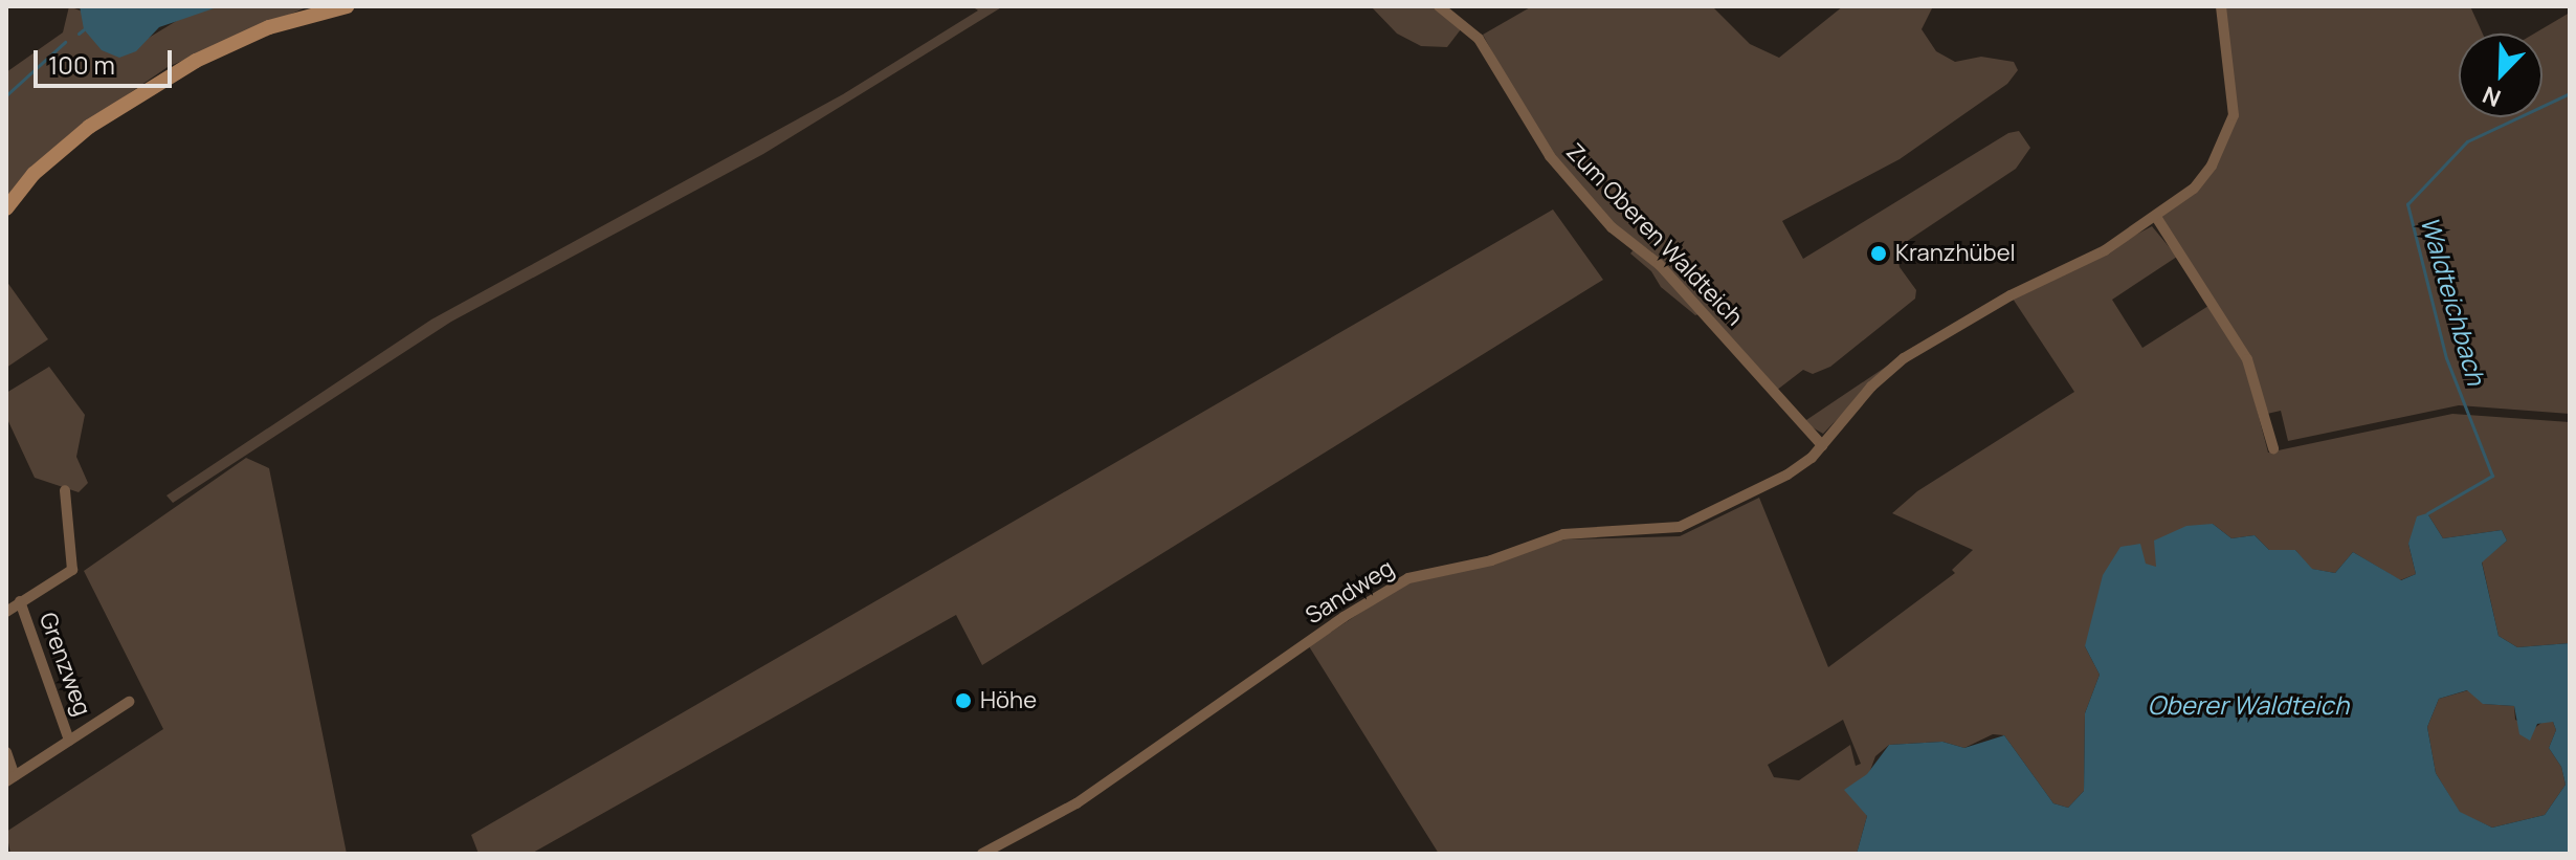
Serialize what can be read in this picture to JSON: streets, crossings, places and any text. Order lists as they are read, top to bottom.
{
  "streets": {
    "street": ["Zum Oberen Waldteich", "Sandweg", "Grenzweg"]
  },
  "crossings": [
    ["Zum Oberen Waldteich", "Sandweg"]
  ],
  "water": ["Waldteichbach", "Oberer Waldteich"],
  "places": ["Kranzhübel", "Höhe"],
  "scale_bar": "100 m",
  "north": "bottom left"
}
